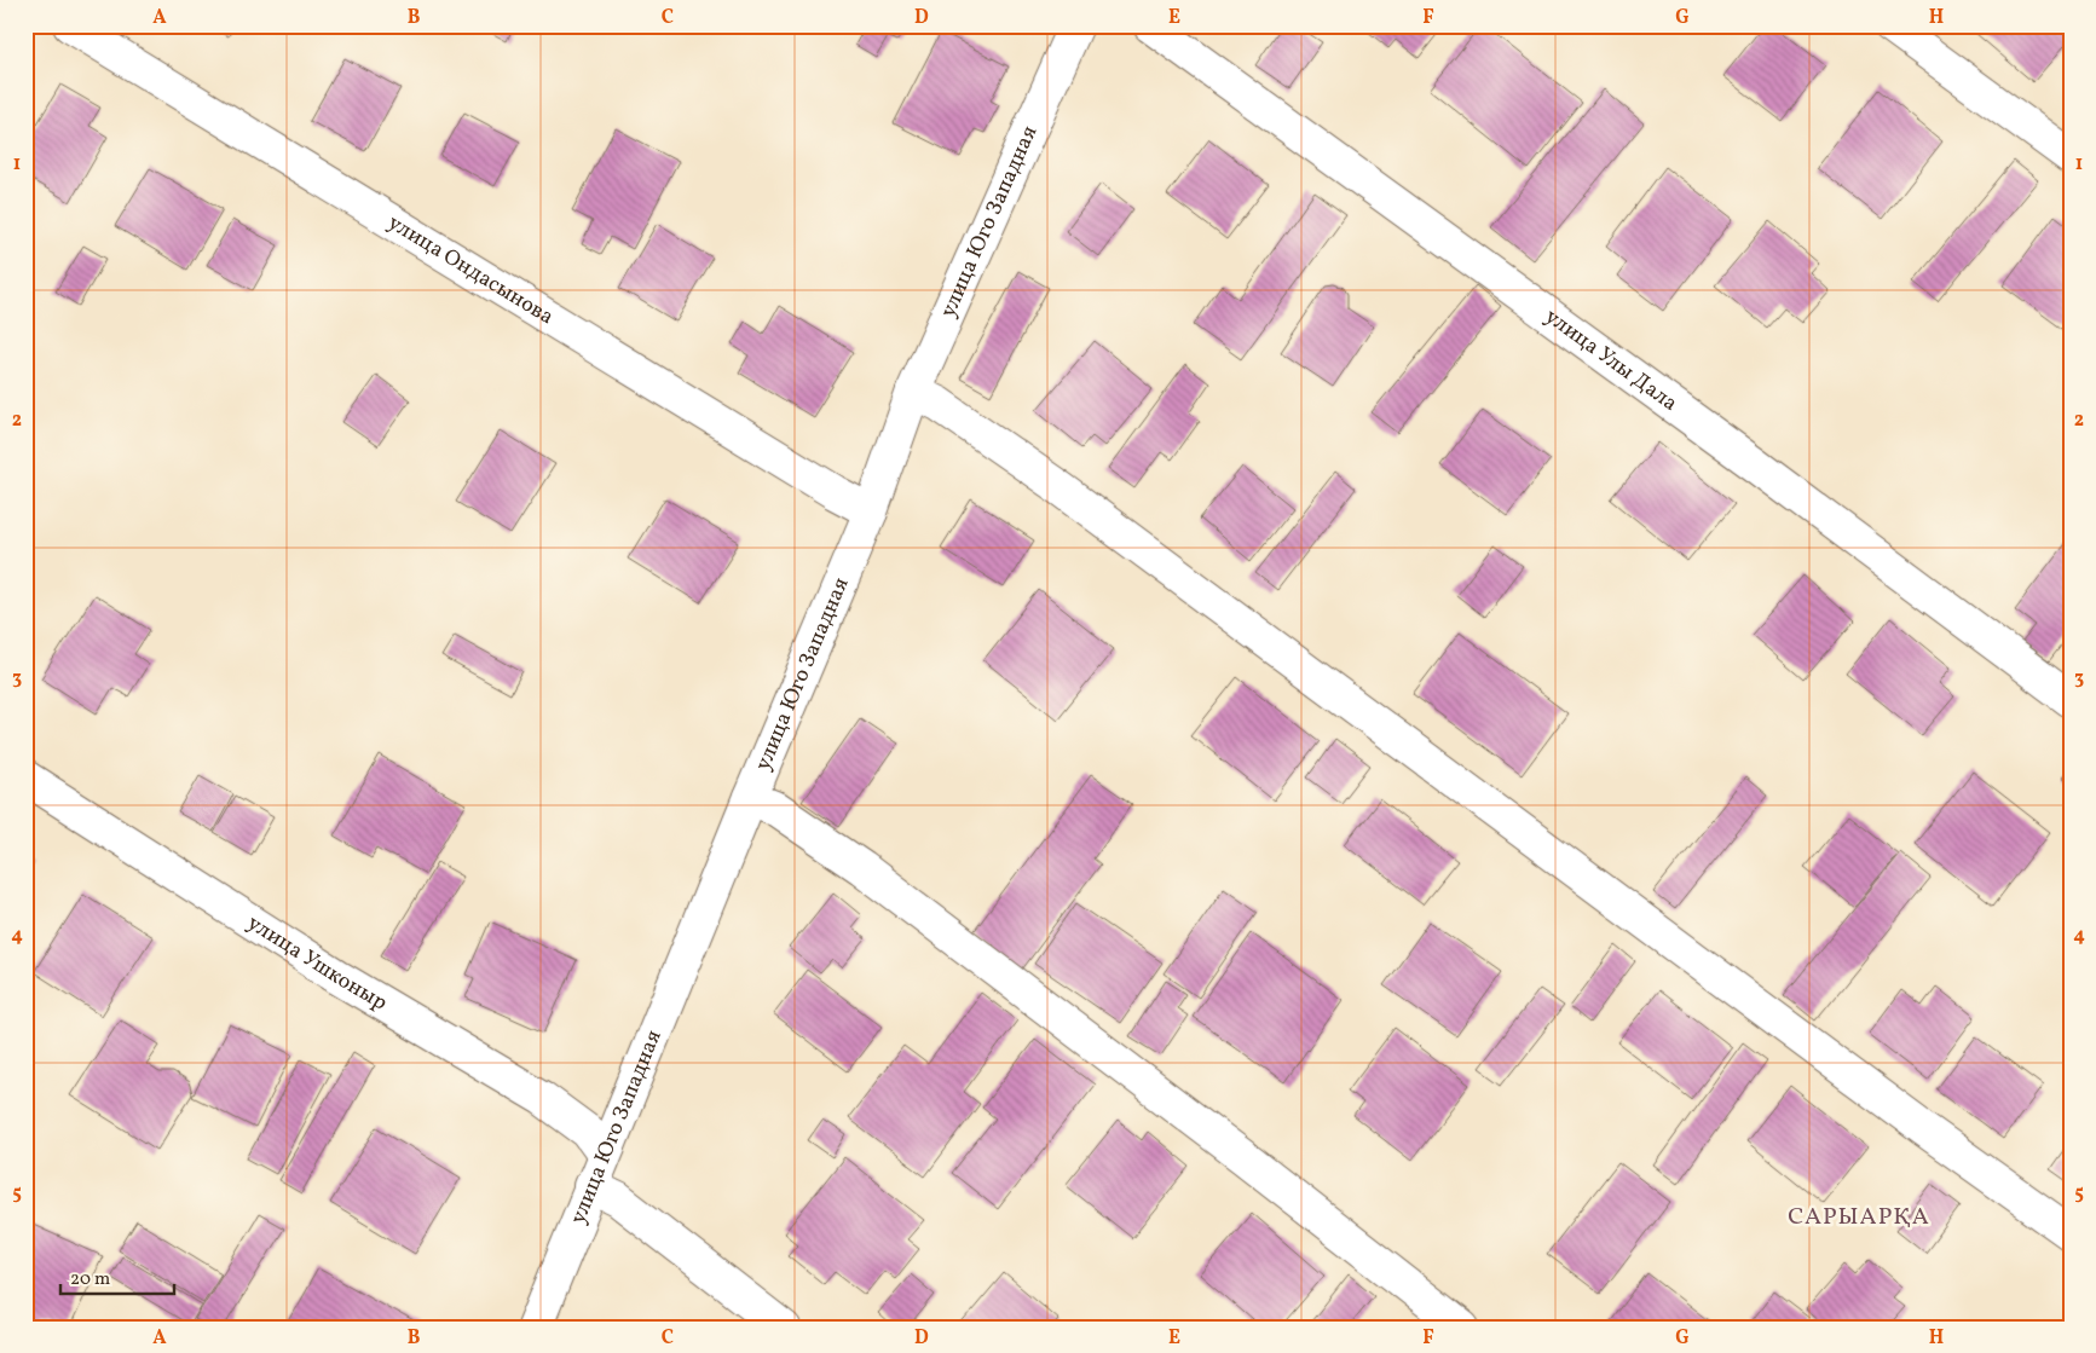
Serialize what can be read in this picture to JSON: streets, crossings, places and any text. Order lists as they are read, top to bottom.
{
  "streets": {
    "street": [
      "улица Юго Западная",
      "улица Ондасынова",
      "улица Улы Дала",
      "улица Ушконыр"
    ]
  },
  "crossings": [
    ["улица Юго Западная", "улица Ондасынова"],
    ["улица Юго Западная", "улица Ушконыр"]
  ],
  "districts": ["САРЫАРҚА"],
  "scale_bar": "20 m",
  "grid": {
    "columns": [
      "A",
      "B",
      "C",
      "D",
      "E",
      "F",
      "G",
      "H"
    ],
    "rows": [
      "1",
      "2",
      "3",
      "4",
      "5"
    ]
  }
}
